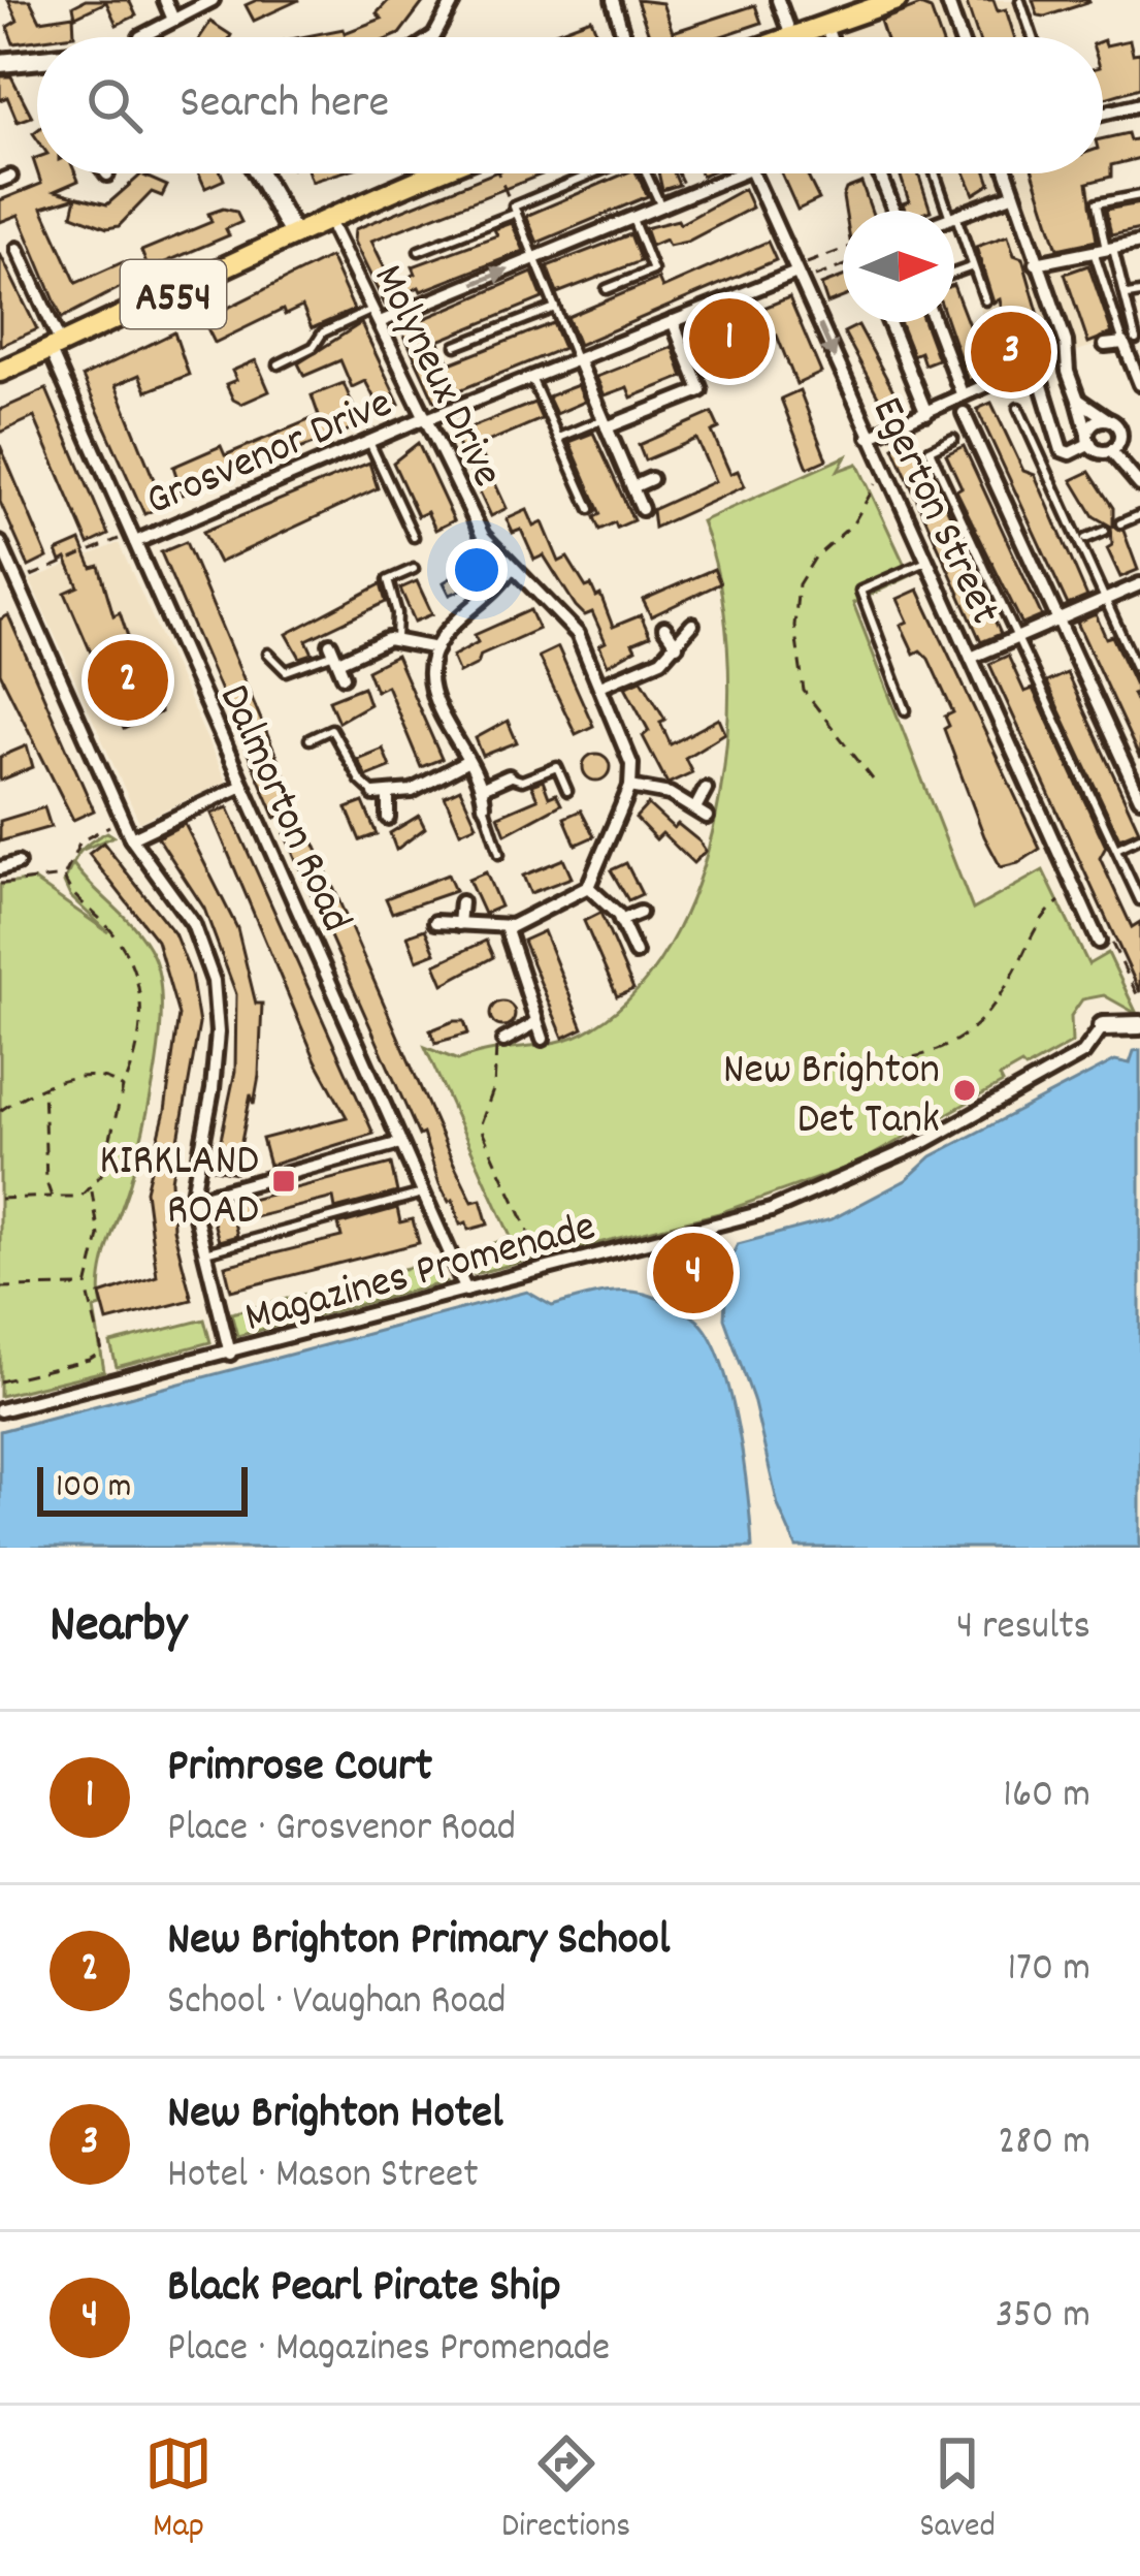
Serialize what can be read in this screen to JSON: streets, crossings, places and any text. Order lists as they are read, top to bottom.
{
  "streets": {
    "main road": ["A554"],
    "street": [
      "Molyneux Drive",
      "Grosvenor Drive",
      "Egerton Street",
      "Dalmorton Road",
      "Magazines Promenade"
    ]
  },
  "crossings": [
    ["A554", "Molyneux Drive"],
    ["A554", "Dalmorton Road"],
    ["Molyneux Drive", "Grosvenor Drive"],
    ["Grosvenor Drive", "Egerton Street"],
    ["Grosvenor Drive", "Dalmorton Road"],
    ["Dalmorton Road", "Magazines Promenade"]
  ],
  "places": {
    "other": ["New Brighton Det Tank"],
    "transit": ["KIRKLAND ROAD"]
  },
  "scale_bar": "100 m",
  "north": "right",
  "page": {
    "search": "Search here",
    "pins": [
      "1",
      "3",
      "2",
      "4"
    ],
    "scale": "100 m",
    "heading": ["Nearby", "4 results"],
    "list": [
      {
        "mark": "1",
        "name": "Primrose Court",
        "note": "Place · Grosvenor Road",
        "value": "160 m"
      },
      {
        "mark": "2",
        "name": "New Brighton Primary School",
        "note": "School · Vaughan Road",
        "value": "170 m"
      },
      {
        "mark": "3",
        "name": "New Brighton Hotel",
        "note": "Hotel · Mason Street",
        "value": "280 m"
      },
      {
        "mark": "4",
        "name": "Black Pearl Pirate Ship",
        "note": "Place · Magazines Promenade",
        "value": "350 m"
      }
    ],
    "nav": ["Map", "Directions", "Saved"]
  }
}
